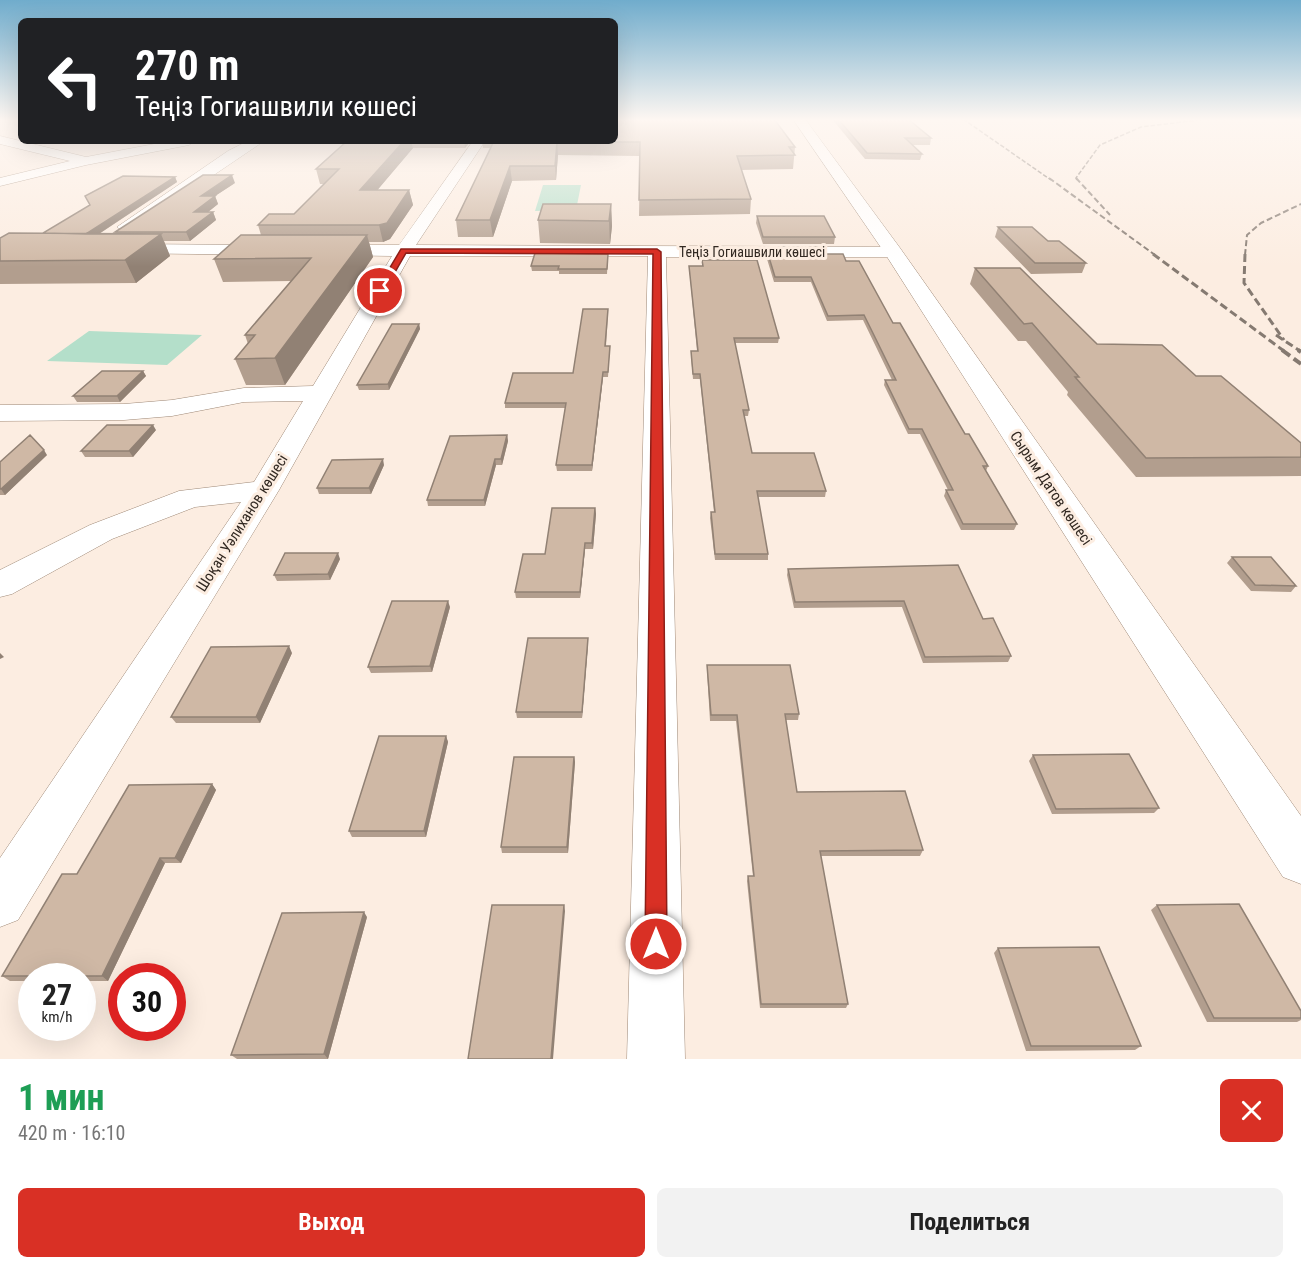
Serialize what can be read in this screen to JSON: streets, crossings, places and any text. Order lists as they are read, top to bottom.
{
  "streets": {
    "main road": ["Сырым Датов көшесі"],
    "street": ["Теңіз Гогиашвили көшесі", "Шоқан Уәлиханов көшесі"]
  },
  "crossings": [
    ["Теңіз Гогиашвили көшесі", "Сырым Датов көшесі"],
    ["Теңіз Гогиашвили көшесі", "Шоқан Уәлиханов көшесі"]
  ],
  "page": {
    "turn": ["270 m", "Теңіз Гогиашвили көшесі"],
    "speed": "27 km/h",
    "limit": "30",
    "heading": ["1 мин", "420 m · 16:10"],
    "buttons": ["Выход", "Поделиться"]
  }
}
